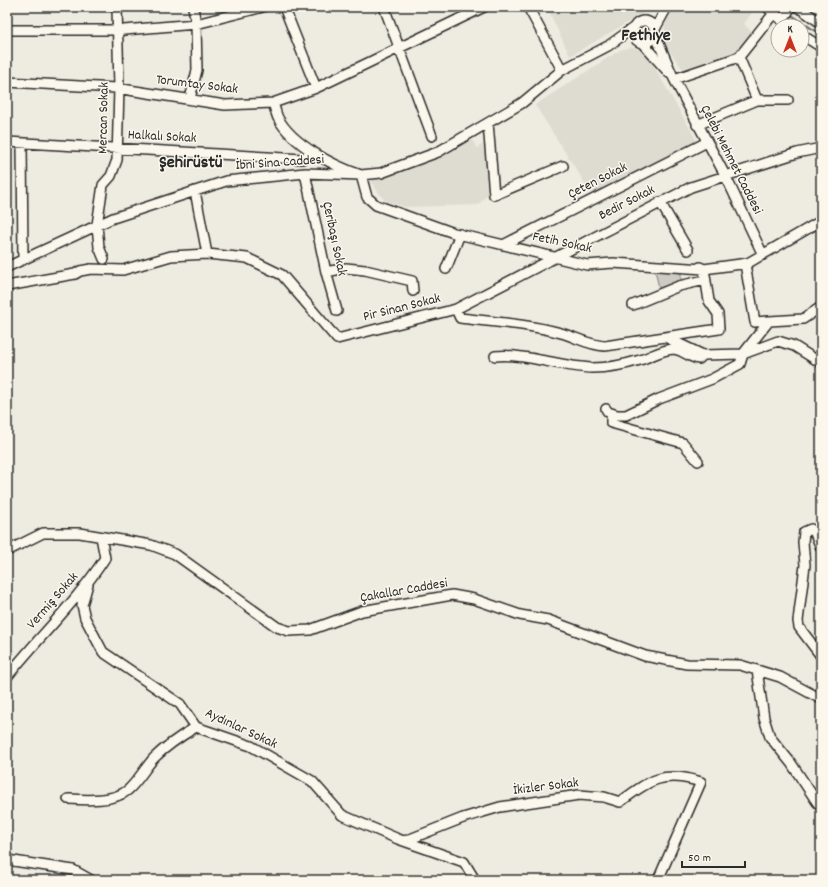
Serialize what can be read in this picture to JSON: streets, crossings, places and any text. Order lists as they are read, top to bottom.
{
  "streets": {
    "street": [
      "Torumtay Sokak",
      "Mercan Sokak",
      "Halkalı Sokak",
      "Çelebi Mehmet Caddesi",
      "İbni Sina Caddesi",
      "Çeten Sokak",
      "Bedir Sokak",
      "Çeribaşı Sokak",
      "Fetih Sokak",
      "Pir Sinan Sokak",
      "Çakallar Caddesi",
      "Vermiş Sokak",
      "Aydınlar Sokak",
      "İkizler Sokak"
    ]
  },
  "crossings": [
    ["Torumtay Sokak", "Mercan Sokak"],
    ["Mercan Sokak", "Halkalı Sokak"],
    ["Mercan Sokak", "İbni Sina Caddesi"],
    ["Çelebi Mehmet Caddesi", "Çeten Sokak"],
    ["Çelebi Mehmet Caddesi", "Bedir Sokak"],
    ["Çelebi Mehmet Caddesi", "Fetih Sokak"],
    ["İbni Sina Caddesi", "Çeribaşı Sokak"],
    ["İbni Sina Caddesi", "Fetih Sokak"],
    ["Çeten Sokak", "Fetih Sokak"],
    ["Bedir Sokak", "Fetih Sokak"],
    ["Bedir Sokak", "Pir Sinan Sokak"],
    ["Çakallar Caddesi", "Vermiş Sokak"],
    ["Vermiş Sokak", "Aydınlar Sokak"],
    ["Aydınlar Sokak", "İkizler Sokak"]
  ],
  "districts": ["Fethiye", "Şehirüstü"],
  "scale_bar": "50 m",
  "north": "top"
}
